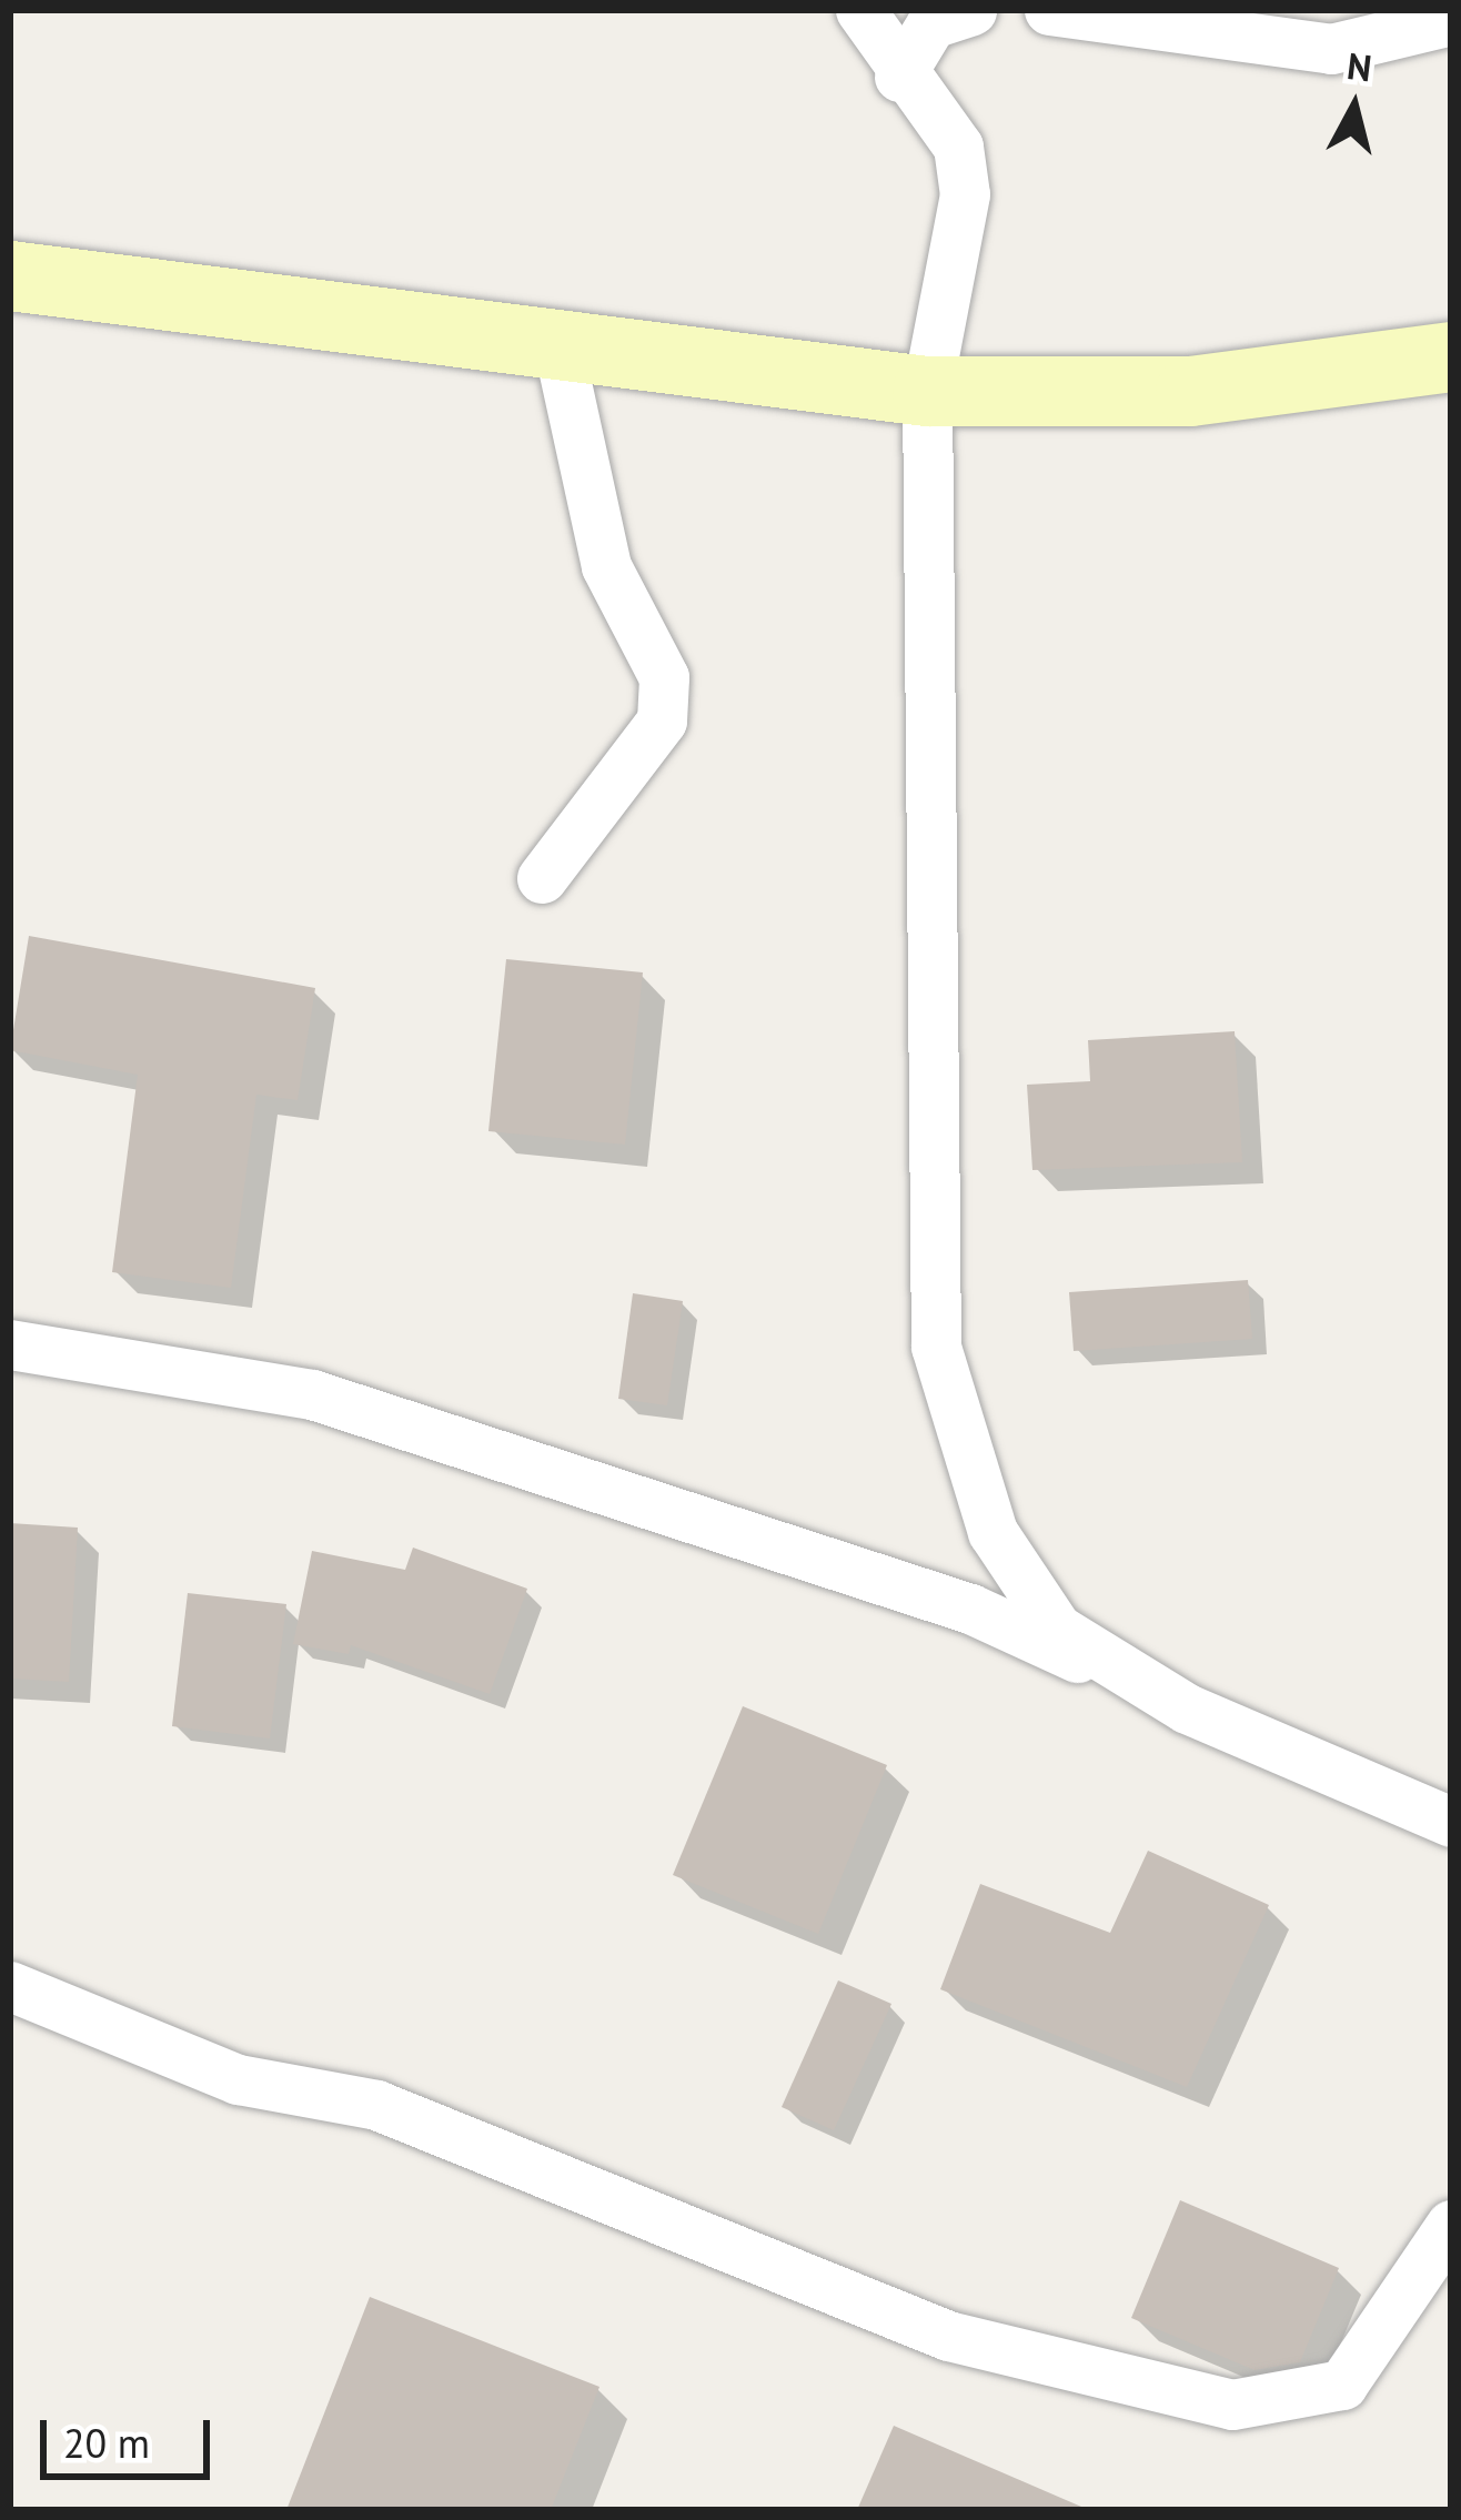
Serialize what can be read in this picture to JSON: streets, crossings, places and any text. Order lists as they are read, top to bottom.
{
  "scale_bar": "20 m",
  "north": "top"
}
